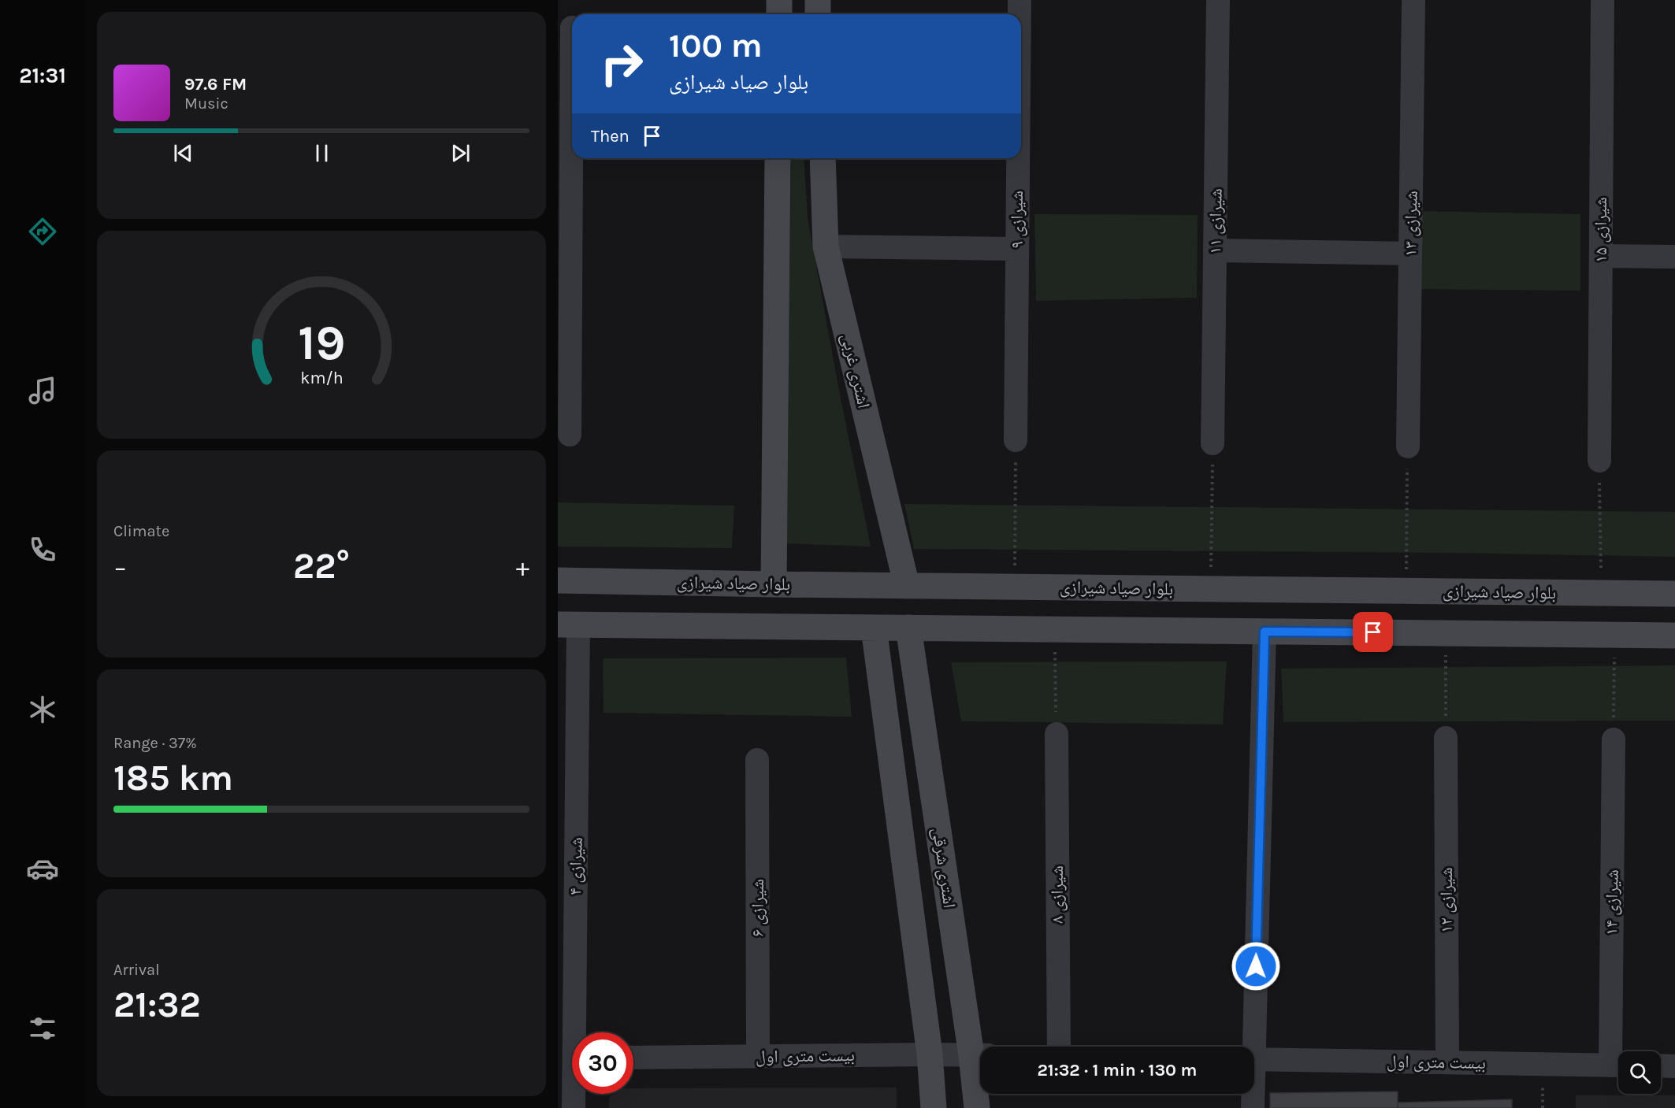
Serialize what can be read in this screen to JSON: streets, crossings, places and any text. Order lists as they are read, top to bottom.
{
  "streets": {
    "main road": ["اشتری غربی", "بلوار صیاد شیرازی", "اشتری شرقی"],
    "street": [
      "شیرازی ۹",
      "شیرازی ۱۱",
      "شیرازی ۱۳",
      "شیرازی ۱۵",
      "شیرازی ۴",
      "شیرازی ۸",
      "شیرازی ۱۲",
      "شیرازی ۱۴",
      "شیرازی ۶",
      "بیست متری اول"
    ]
  },
  "crossings": [
    ["اشتری غربی", "بلوار صیاد شیرازی"],
    ["اشتری شرقی", "بیست متری اول"],
    ["شیرازی ۱۲", "بیست متری اول"],
    ["شیرازی ۱۴", "بیست متری اول"],
    ["شیرازی ۶", "بیست متری اول"]
  ],
  "page": {
    "tabs": "21:31",
    "turn": ["100 m", "بلوار صیاد شیرازی"],
    "song": ["97.6 FM", "Music"],
    "then": "Then",
    "tile": [
      "Climate",
      ["Range · 37%", "185 km"],
      ["Arrival", "21:32"]
    ],
    "heat": ["−", "22°", "+"],
    "limit": "30",
    "trip": "21:32 · 1 min · 130 m",
    "gauge": ["19", "km/h"]
  }
}
